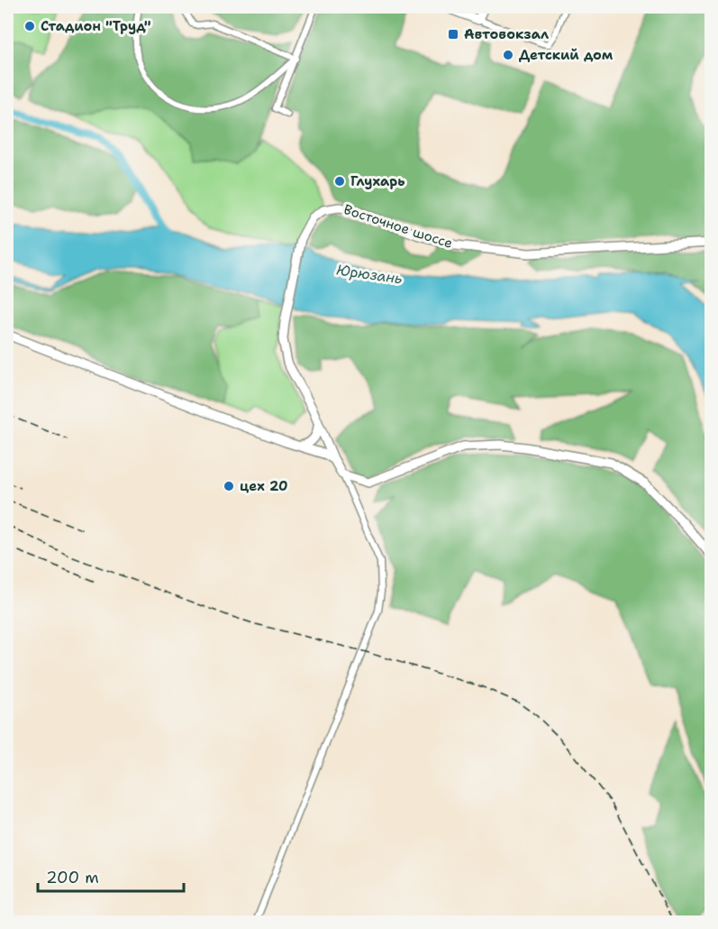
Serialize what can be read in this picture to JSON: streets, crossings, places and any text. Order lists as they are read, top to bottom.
{
  "streets": {
    "main road": ["Восточное шоссе"]
  },
  "water": ["Юрюзань"],
  "places": {
    "other": [
      "Стадион \"Труд\"",
      "Детский дом",
      "Глухарь",
      "цех 20"
    ],
    "transit": ["Автовокзал"]
  },
  "scale_bar": "200 m"
}
